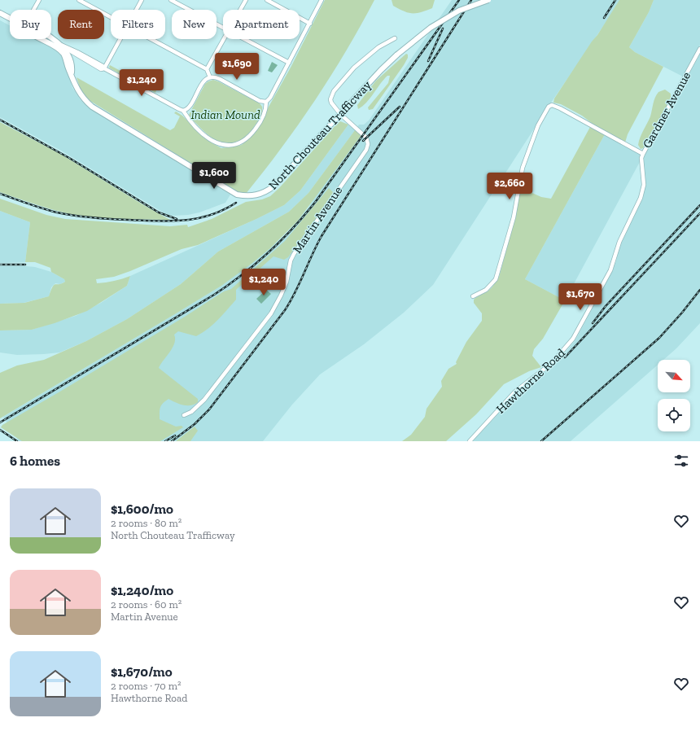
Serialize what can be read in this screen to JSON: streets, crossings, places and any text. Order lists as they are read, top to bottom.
{
  "streets": {
    "main road": ["North Chouteau Trafficway"],
    "street": ["Gardner Avenue", "Martin Avenue", "Hawthorne Road"]
  },
  "crossings": [
    ["Gardner Avenue", "Hawthorne Road"],
    ["North Chouteau Trafficway", "Martin Avenue"]
  ],
  "parks": ["Indian Mound"],
  "north": "bottom right",
  "page": {
    "chip": [
      "Buy",
      "Rent",
      "Filters",
      "New",
      "Apartment"
    ],
    "price": [
      "$1,690",
      "$1,240",
      "$1,600",
      "$2,660",
      "$1,240",
      "$1,670"
    ],
    "heading": "6 homes",
    "list": [
      {
        "name": "$1,600/mo",
        "note": "2 rooms · 80 m² · North Chouteau Trafficway"
      },
      {
        "name": "$1,240/mo",
        "note": "2 rooms · 60 m² · Martin Avenue"
      },
      {
        "name": "$1,670/mo",
        "note": "2 rooms · 70 m² · Hawthorne Road"
      }
    ]
  }
}
